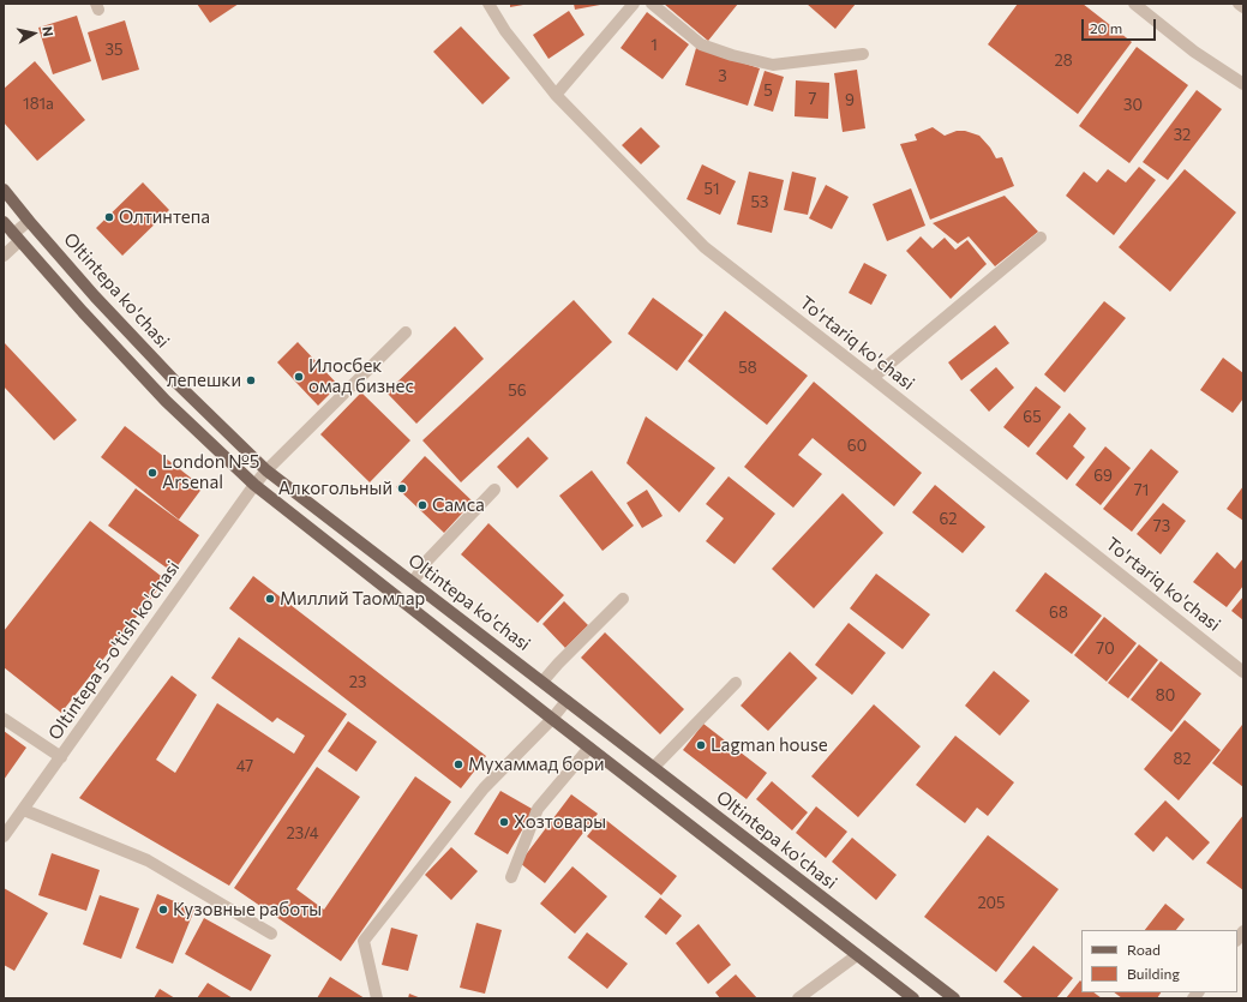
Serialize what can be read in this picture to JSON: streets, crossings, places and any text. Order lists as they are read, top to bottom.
{
  "streets": {
    "main road": ["Oltintepa ko'chasi"],
    "street": ["To'rtariq ko'chasi", "Oltintepa 5-o'tish ko'chasi"]
  },
  "crossings": [
    ["Oltintepa ko'chasi", "Oltintepa 5-o'tish ko'chasi"]
  ],
  "places": [
    "Олтинтепа",
    "Илосбек омад бизнес",
    "лепешки",
    "London №5 Arsenal",
    "Алкогольный",
    "Самса",
    "Миллий Таомлар",
    "Lagman house",
    "Мухаммад бори",
    "Хозтовары",
    "Кузовные работы"
  ],
  "house_numbers": [
    "1",
    "35",
    "28",
    "3",
    "5",
    "7",
    "9",
    "181a",
    "30",
    "32",
    "51",
    "53",
    "58",
    "56",
    "65",
    "60",
    "69",
    "71",
    "62",
    "73",
    "68",
    "70",
    "23",
    "80",
    "82",
    "47",
    "23/4",
    "205"
  ],
  "legend": ["Road", "Building"],
  "scale_bar": "20 m",
  "north": "right"
}
